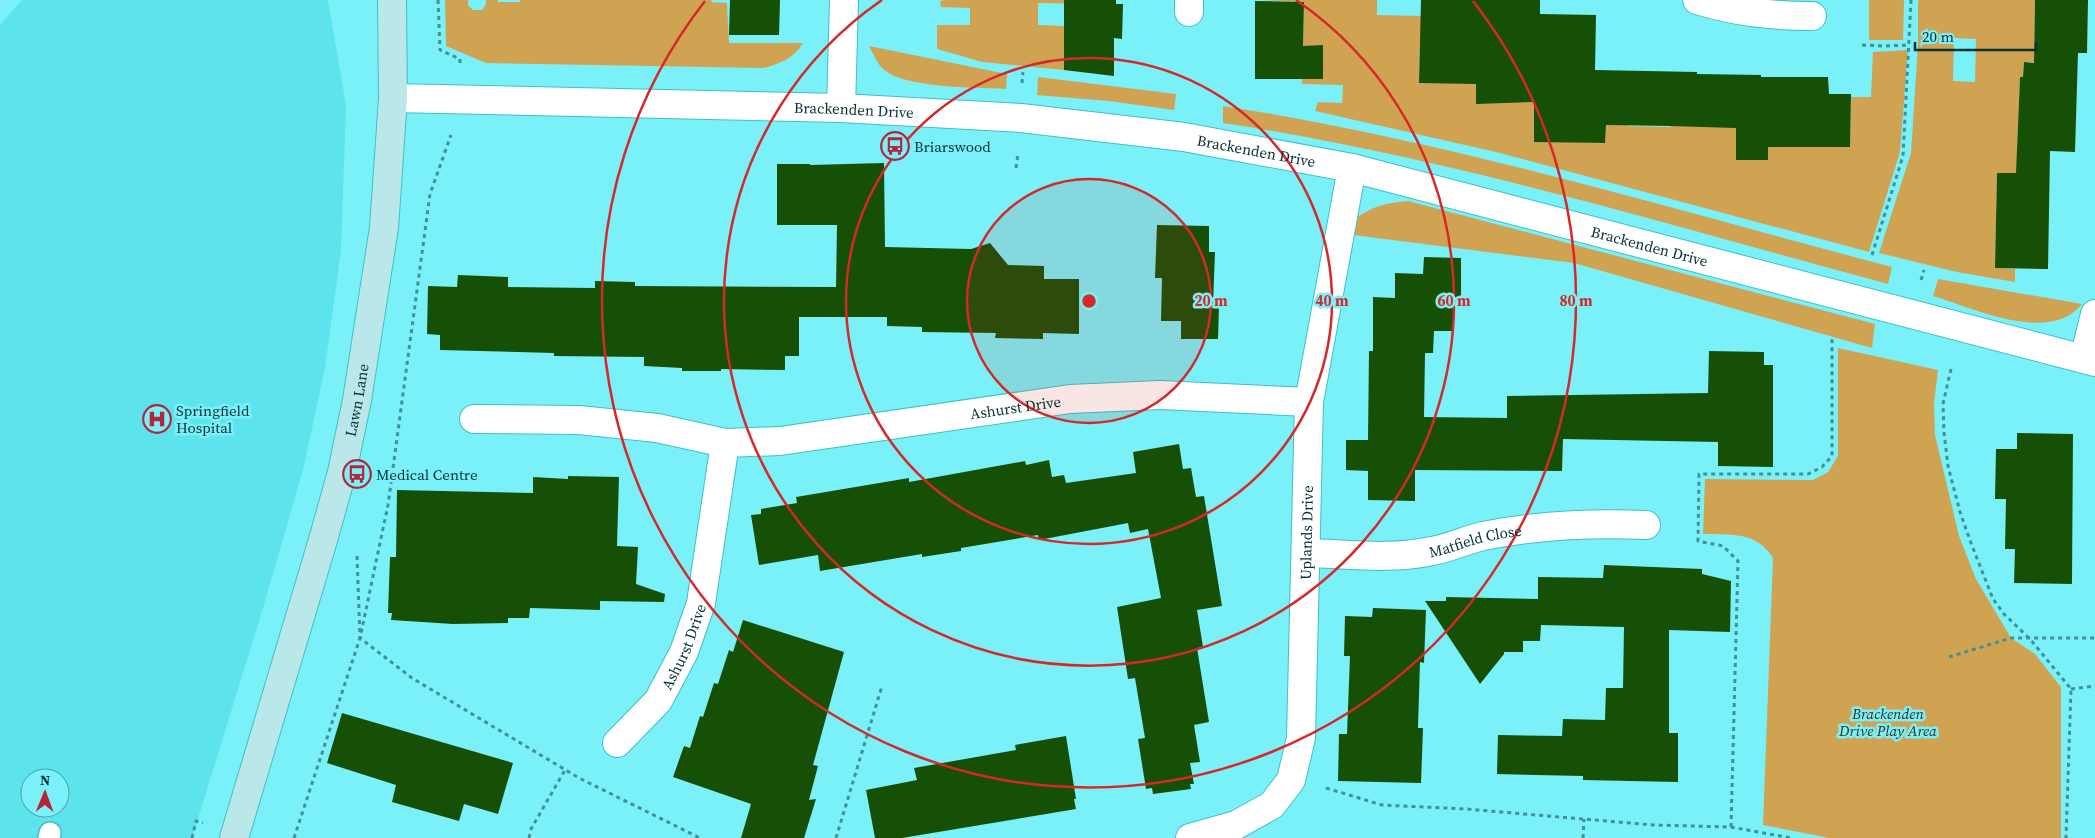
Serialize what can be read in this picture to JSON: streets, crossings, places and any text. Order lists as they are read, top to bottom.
{
  "streets": {
    "street": [
      "Brackenden Drive",
      "Lawn Lane",
      "Ashurst Drive",
      "Uplands Drive",
      "Matfield Close"
    ]
  },
  "crossings": [
    ["Brackenden Drive", "Lawn Lane"],
    ["Brackenden Drive", "Uplands Drive"],
    ["Ashurst Drive", "Uplands Drive"],
    ["Uplands Drive", "Matfield Close"]
  ],
  "parks": ["Brackenden Drive Play Area"],
  "places": {
    "bus stop": ["Briarswood", "Medical Centre"],
    "hospital": ["Springfield Hospital"]
  },
  "scale_bar": "20 m",
  "north": "top",
  "rings": [
    "20 m",
    "40 m",
    "60 m",
    "80 m"
  ]
}
